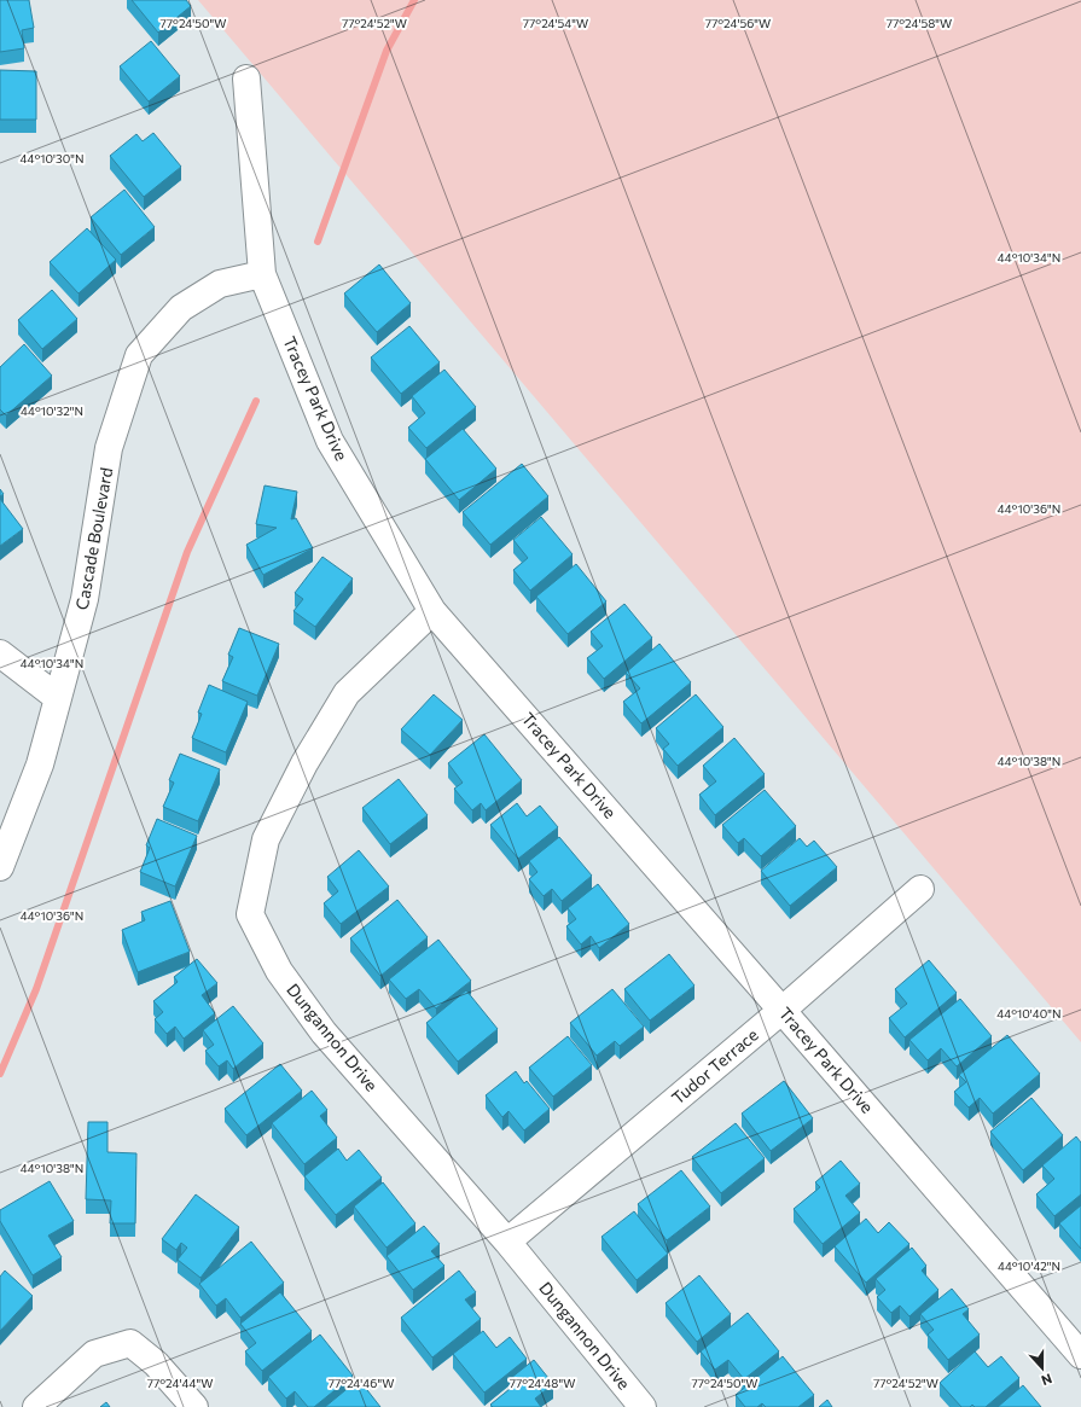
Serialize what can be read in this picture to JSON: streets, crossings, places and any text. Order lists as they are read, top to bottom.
{
  "streets": {
    "street": [
      "Tracey Park Drive",
      "Cascade Boulevard",
      "Dungannon Drive",
      "Tudor Terrace"
    ]
  },
  "crossings": [
    ["Tracey Park Drive", "Cascade Boulevard"],
    ["Tracey Park Drive", "Dungannon Drive"],
    ["Tracey Park Drive", "Tudor Terrace"],
    ["Dungannon Drive", "Tudor Terrace"]
  ],
  "north": "bottom",
  "coordinates": [
    "77°24'50\"W",
    "77°24'52\"W",
    "77°24'54\"W",
    "77°24'56\"W",
    "77°24'58\"W",
    "44°10'30\"N",
    "44°10'34\"N",
    "44°10'32\"N",
    "44°10'36\"N",
    "44°10'38\"N",
    "44°10'40\"N",
    "44°10'42\"N",
    "77°24'44\"W",
    "77°24'46\"W",
    "77°24'48\"W"
  ]
}
